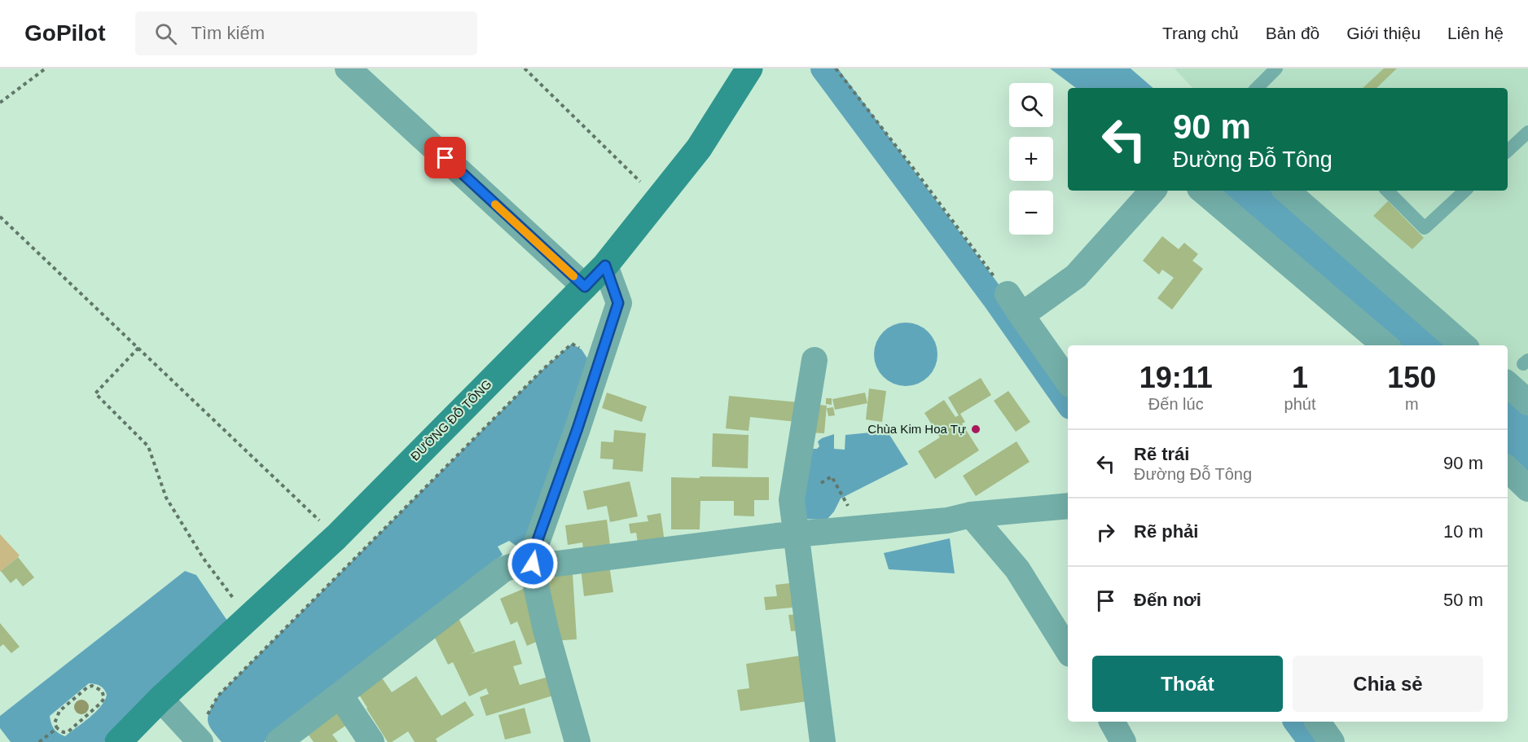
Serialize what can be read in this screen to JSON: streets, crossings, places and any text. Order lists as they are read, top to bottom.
{
  "streets": {
    "main road": ["ĐƯỜNG ĐỖ TÔNG"]
  },
  "places": ["Chùa Kim Hoa Tự"],
  "page": {
    "header": "GoPilot",
    "search": "Tìm kiếm",
    "nav": [
      "Trang chủ",
      "Bản đồ",
      "Giới thiệu",
      "Liên hệ"
    ],
    "map_buttons": ["+", "−"],
    "turn": ["90 m", "Đường Đỗ Tông"],
    "eta": [
      "19:11",
      "Đến lúc",
      "1",
      "phút",
      "150",
      "m"
    ],
    "list": [
      {
        "name": "Rẽ trái",
        "note": "Đường Đỗ Tông",
        "value": "90 m"
      },
      {
        "name": "Rẽ phải",
        "value": "10 m"
      },
      {
        "name": "Đến nơi",
        "value": "50 m"
      }
    ],
    "buttons": ["Thoát", "Chia sẻ"]
  }
}
